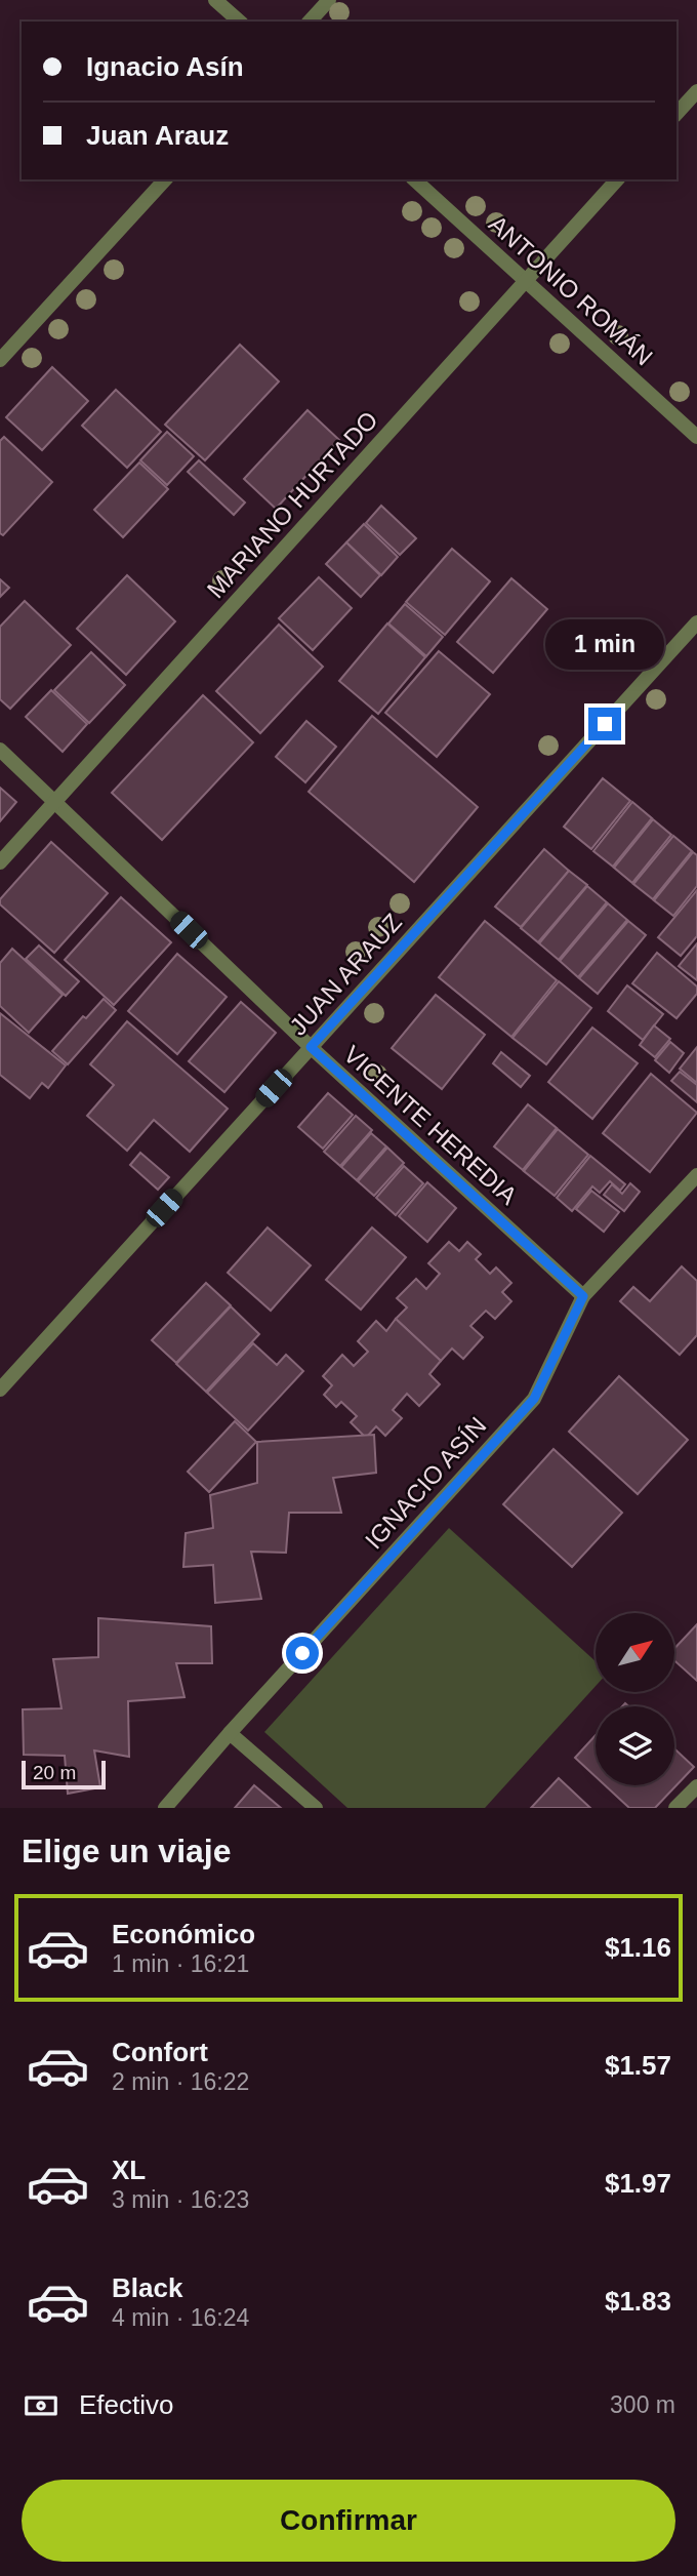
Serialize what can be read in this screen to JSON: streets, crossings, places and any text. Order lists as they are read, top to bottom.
{
  "streets": {
    "street": [
      "ANTONIO ROMÁN",
      "MARIANO HURTADO",
      "JUAN ARAUZ",
      "VICENTE HEREDIA",
      "IGNACIO ASÍN"
    ]
  },
  "crossings": [
    ["ANTONIO ROMÁN", "MARIANO HURTADO"],
    ["MARIANO HURTADO", "VICENTE HEREDIA"],
    ["JUAN ARAUZ", "VICENTE HEREDIA"],
    ["VICENTE HEREDIA", "IGNACIO ASÍN"]
  ],
  "scale_bar": "20 m",
  "north": "top right",
  "page": {
    "banner": ["Ignacio Asín", "Juan Arauz"],
    "bubble": "1 min",
    "scale": "20 m",
    "heading": "Elige un viaje",
    "list": [
      {
        "name": "Económico",
        "note": "1 min · 16:21",
        "value": "$1.16"
      },
      {
        "name": "Confort",
        "note": "2 min · 16:22",
        "value": "$1.57"
      },
      {
        "name": "XL",
        "note": "3 min · 16:23",
        "value": "$1.97"
      },
      {
        "name": "Black",
        "note": "4 min · 16:24",
        "value": "$1.83"
      }
    ],
    "pay": ["Efectivo", "300 m"],
    "buttons": "Confirmar"
  }
}
